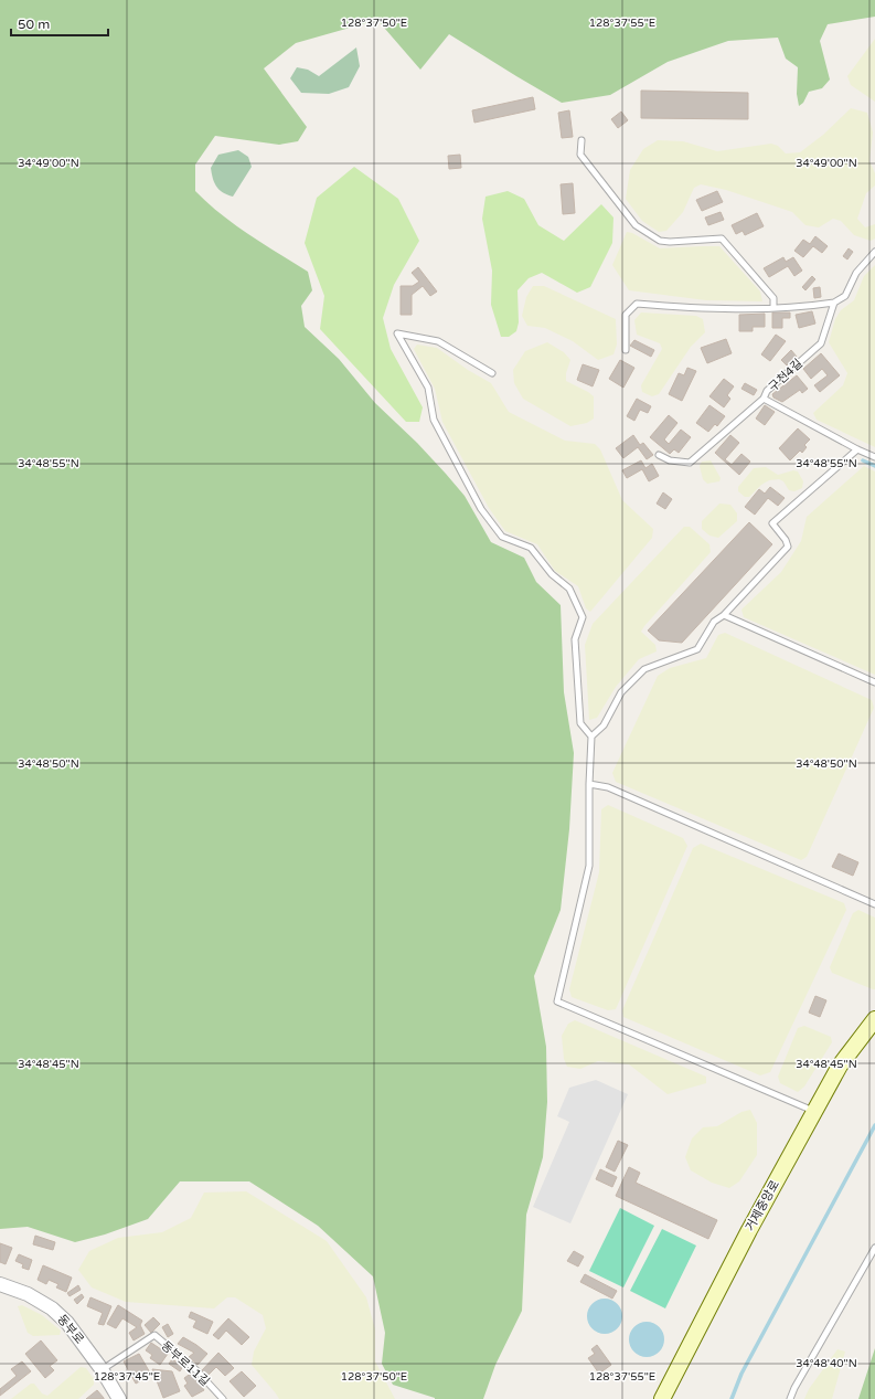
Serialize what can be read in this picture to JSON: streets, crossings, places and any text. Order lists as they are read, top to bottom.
{
  "streets": {
    "main road": ["거제중앙로"],
    "street": ["동부로"],
    "lane": ["구천4길", "동부로11길"]
  },
  "crossings": [
    ["동부로", "동부로11길"]
  ],
  "scale_bar": "50 m",
  "coordinates": [
    "128°37'50\"E",
    "128°37'55\"E",
    "34°49'00\"N",
    "34°48'55\"N",
    "34°48'50\"N",
    "34°48'45\"N",
    "34°48'40\"N",
    "128°37'45\"E"
  ]
}
